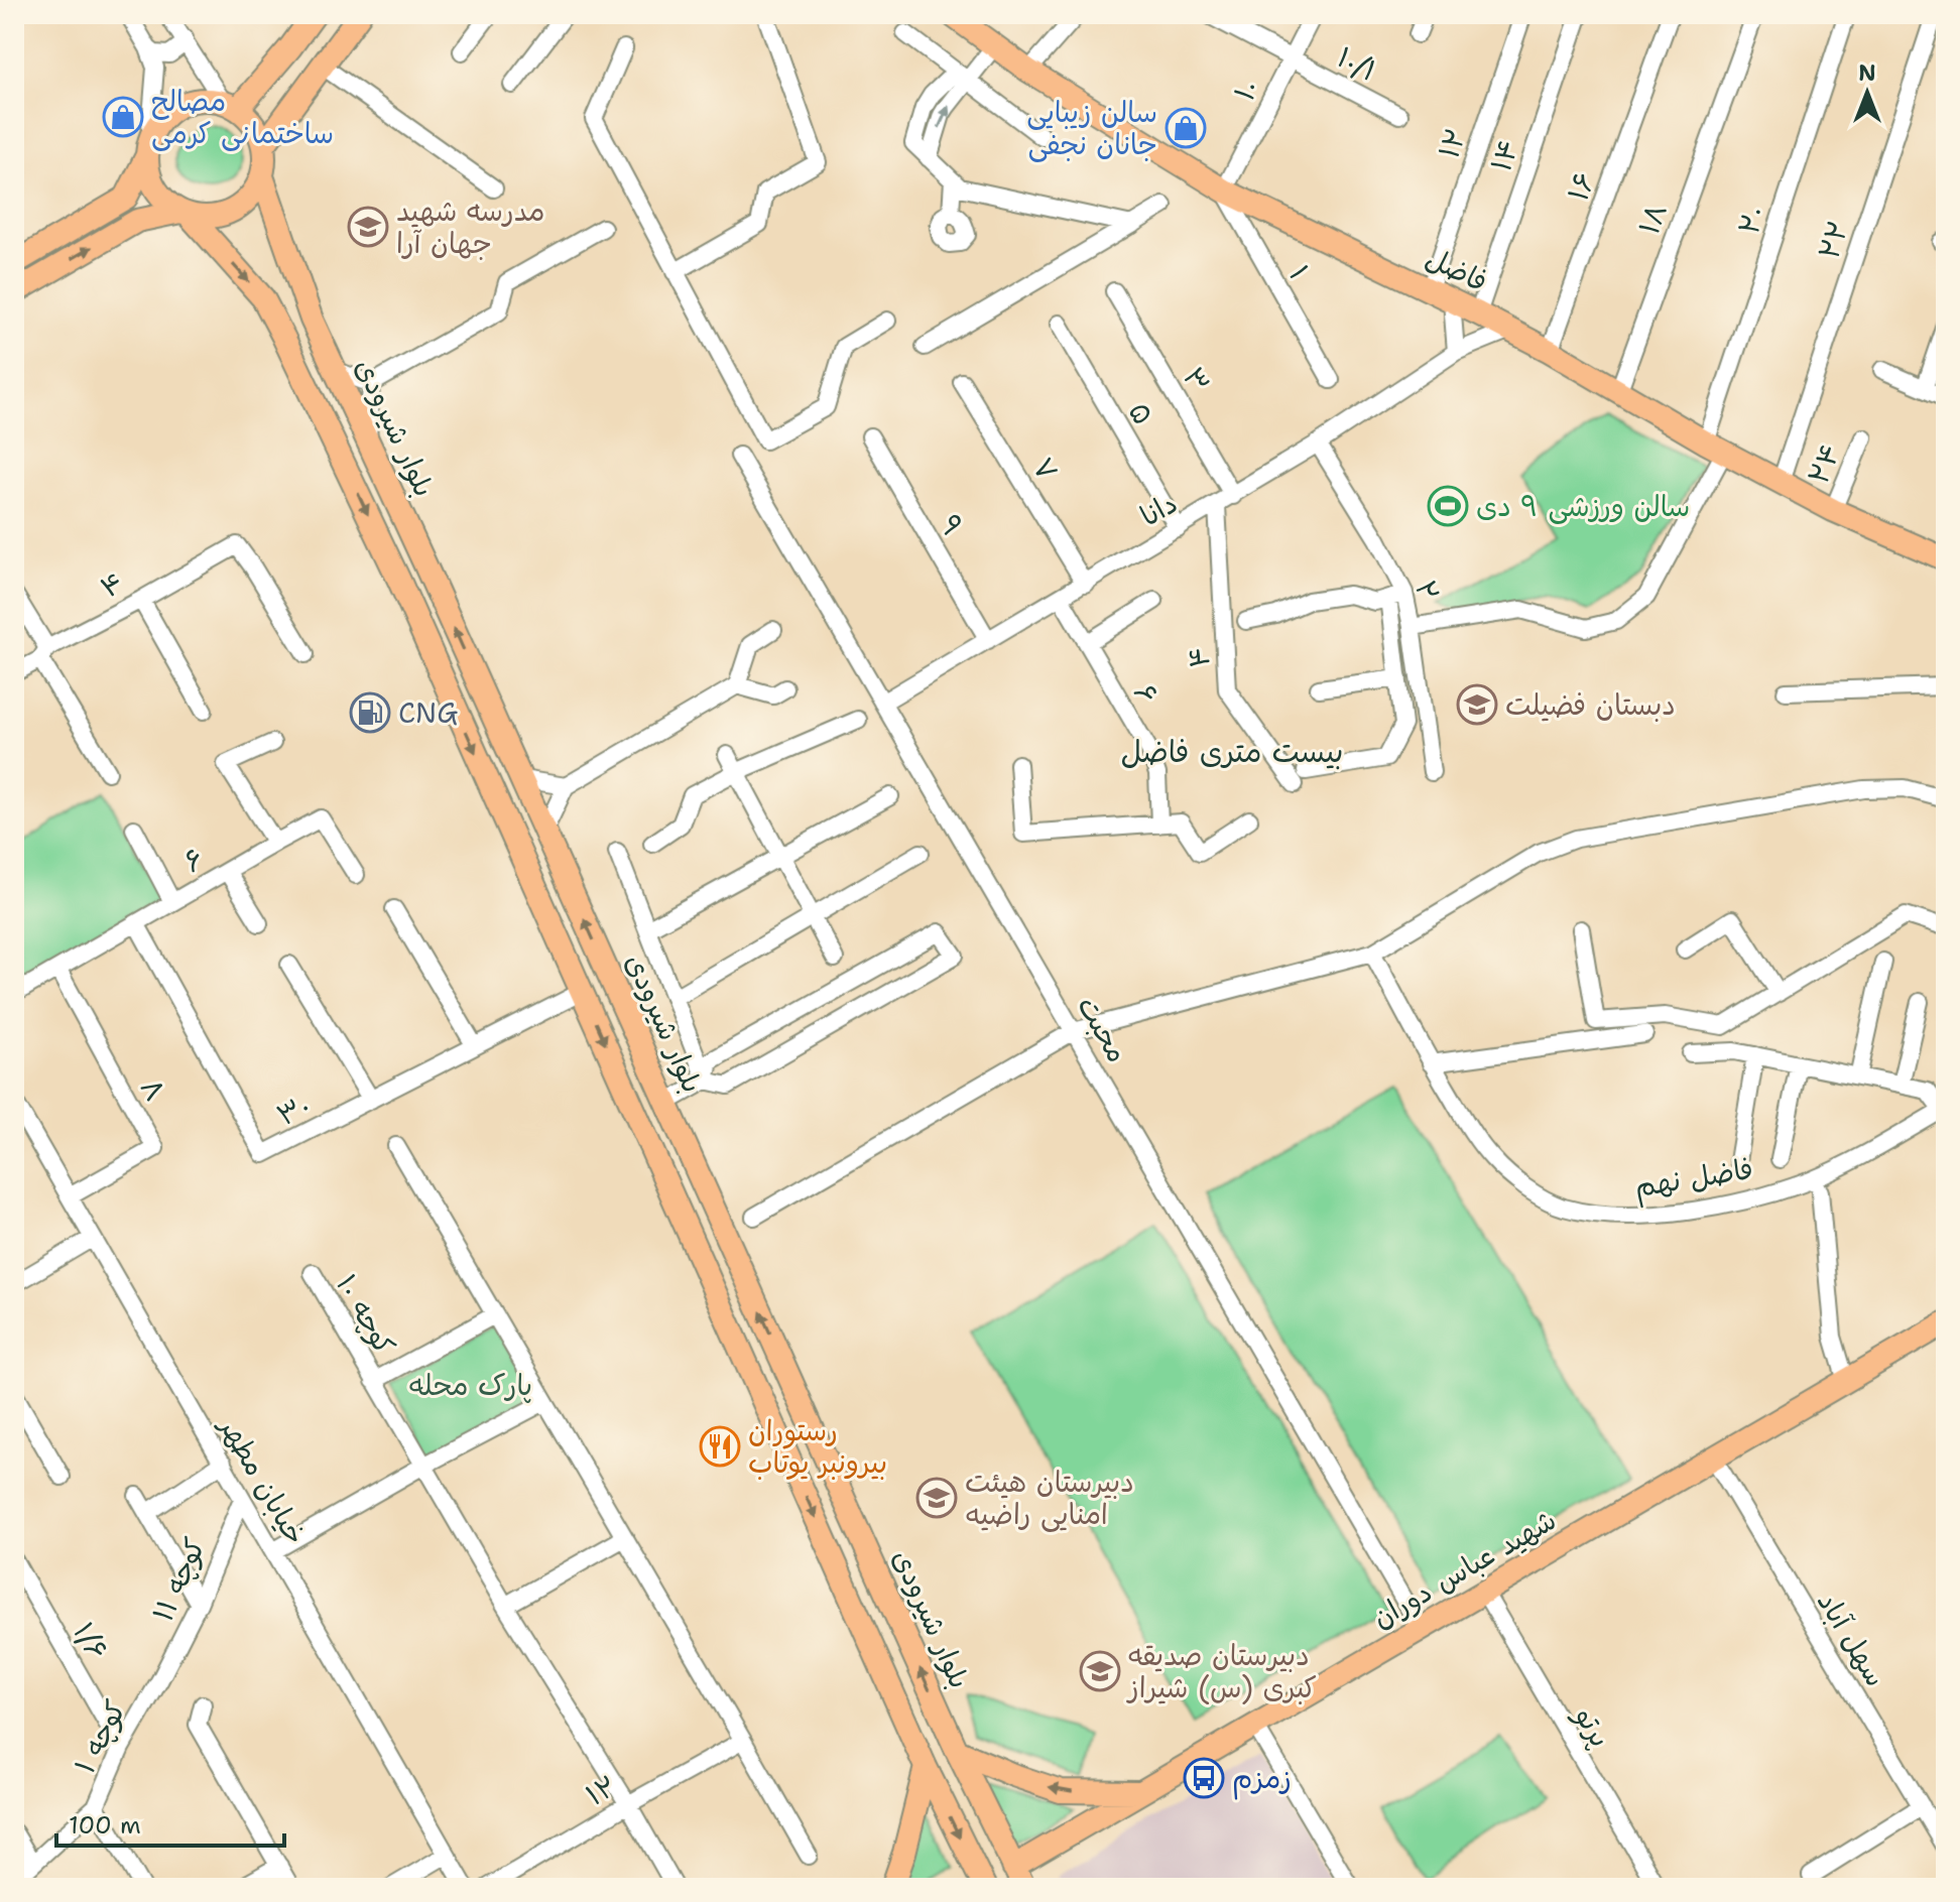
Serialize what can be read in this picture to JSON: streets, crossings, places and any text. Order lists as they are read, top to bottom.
{
  "streets": {
    "main road": ["فاضل", "بلوار شیرودی", "شهید عباس دوران"],
    "street": [
      "۱۰/۱",
      "۱۰",
      "۱۲",
      "۱۴",
      "۱۶",
      "۱۸",
      "۲۰",
      "۲۲",
      "۱",
      "۳",
      "۵",
      "۲۴",
      "۷",
      "دانا",
      "۹",
      "۴",
      "۲",
      "۶",
      "محبت",
      "۸",
      "۳۰",
      "فاضل نهم",
      "کوچه ۱۰",
      "خیابان مطهر",
      "کوچه ۱۱",
      "سهل آباد",
      "۱/۶",
      "پرتو",
      "کوچه ۱"
    ]
  },
  "crossings": [
    ["۱۰/۱", "۱۰"],
    ["۱۰", "فاضل"],
    ["۱۰", "۱"],
    ["۱۲", "فاضل"],
    ["۱۲", "کوچه ۱۰"],
    ["۱۴", "فاضل"],
    ["۱۶", "فاضل"],
    ["۱۸", "فاضل"],
    ["۲۰", "فاضل"],
    ["۲۰", "۲"],
    ["۲۲", "فاضل"],
    ["فاضل", "۱"],
    ["فاضل", "۲۴"],
    ["فاضل", "دانا"],
    ["۳", "دانا"],
    ["۵", "دانا"],
    ["بلوار شیرودی", "شهید عباس دوران"],
    ["۷", "دانا"],
    ["دانا", "۹"],
    ["دانا", "۴"],
    ["دانا", "۲"],
    ["دانا", "۶"],
    ["دانا", "محبت"],
    ["۶", "۸"],
    ["۶", "۳۰"],
    ["محبت", "شهید عباس دوران"],
    ["۸", "خیابان مطهر"],
    ["خیابان مطهر", "کوچه ۱۱"],
    ["شهید عباس دوران", "سهل آباد"],
    ["شهید عباس دوران", "پرتو"],
    ["کوچه ۱۱", "کوچه ۱"],
    ["۱/۶", "کوچه ۱"]
  ],
  "districts": ["بیست متری فاضل"],
  "parks": ["پارک محله"],
  "places": {
    "shop": ["مصالح ساختمانی کرمی", "سالن زیبایی جانان نجفی"],
    "school or university": [
      "مدرسه شهید جهان آرا",
      "دبستان فضیلت",
      "دبیرستان هیئت امنایی راضیه",
      "دبیرستان صدیقه کبری (س) شیراز"
    ],
    "sports": ["سالن ورزشی ۹ دی"],
    "fuel station": ["CNG"],
    "restaurant": ["رستوران بیرونبر یوتاب"],
    "bus stop": ["زمزم"]
  },
  "scale_bar": "100 m",
  "north": "top"
}
